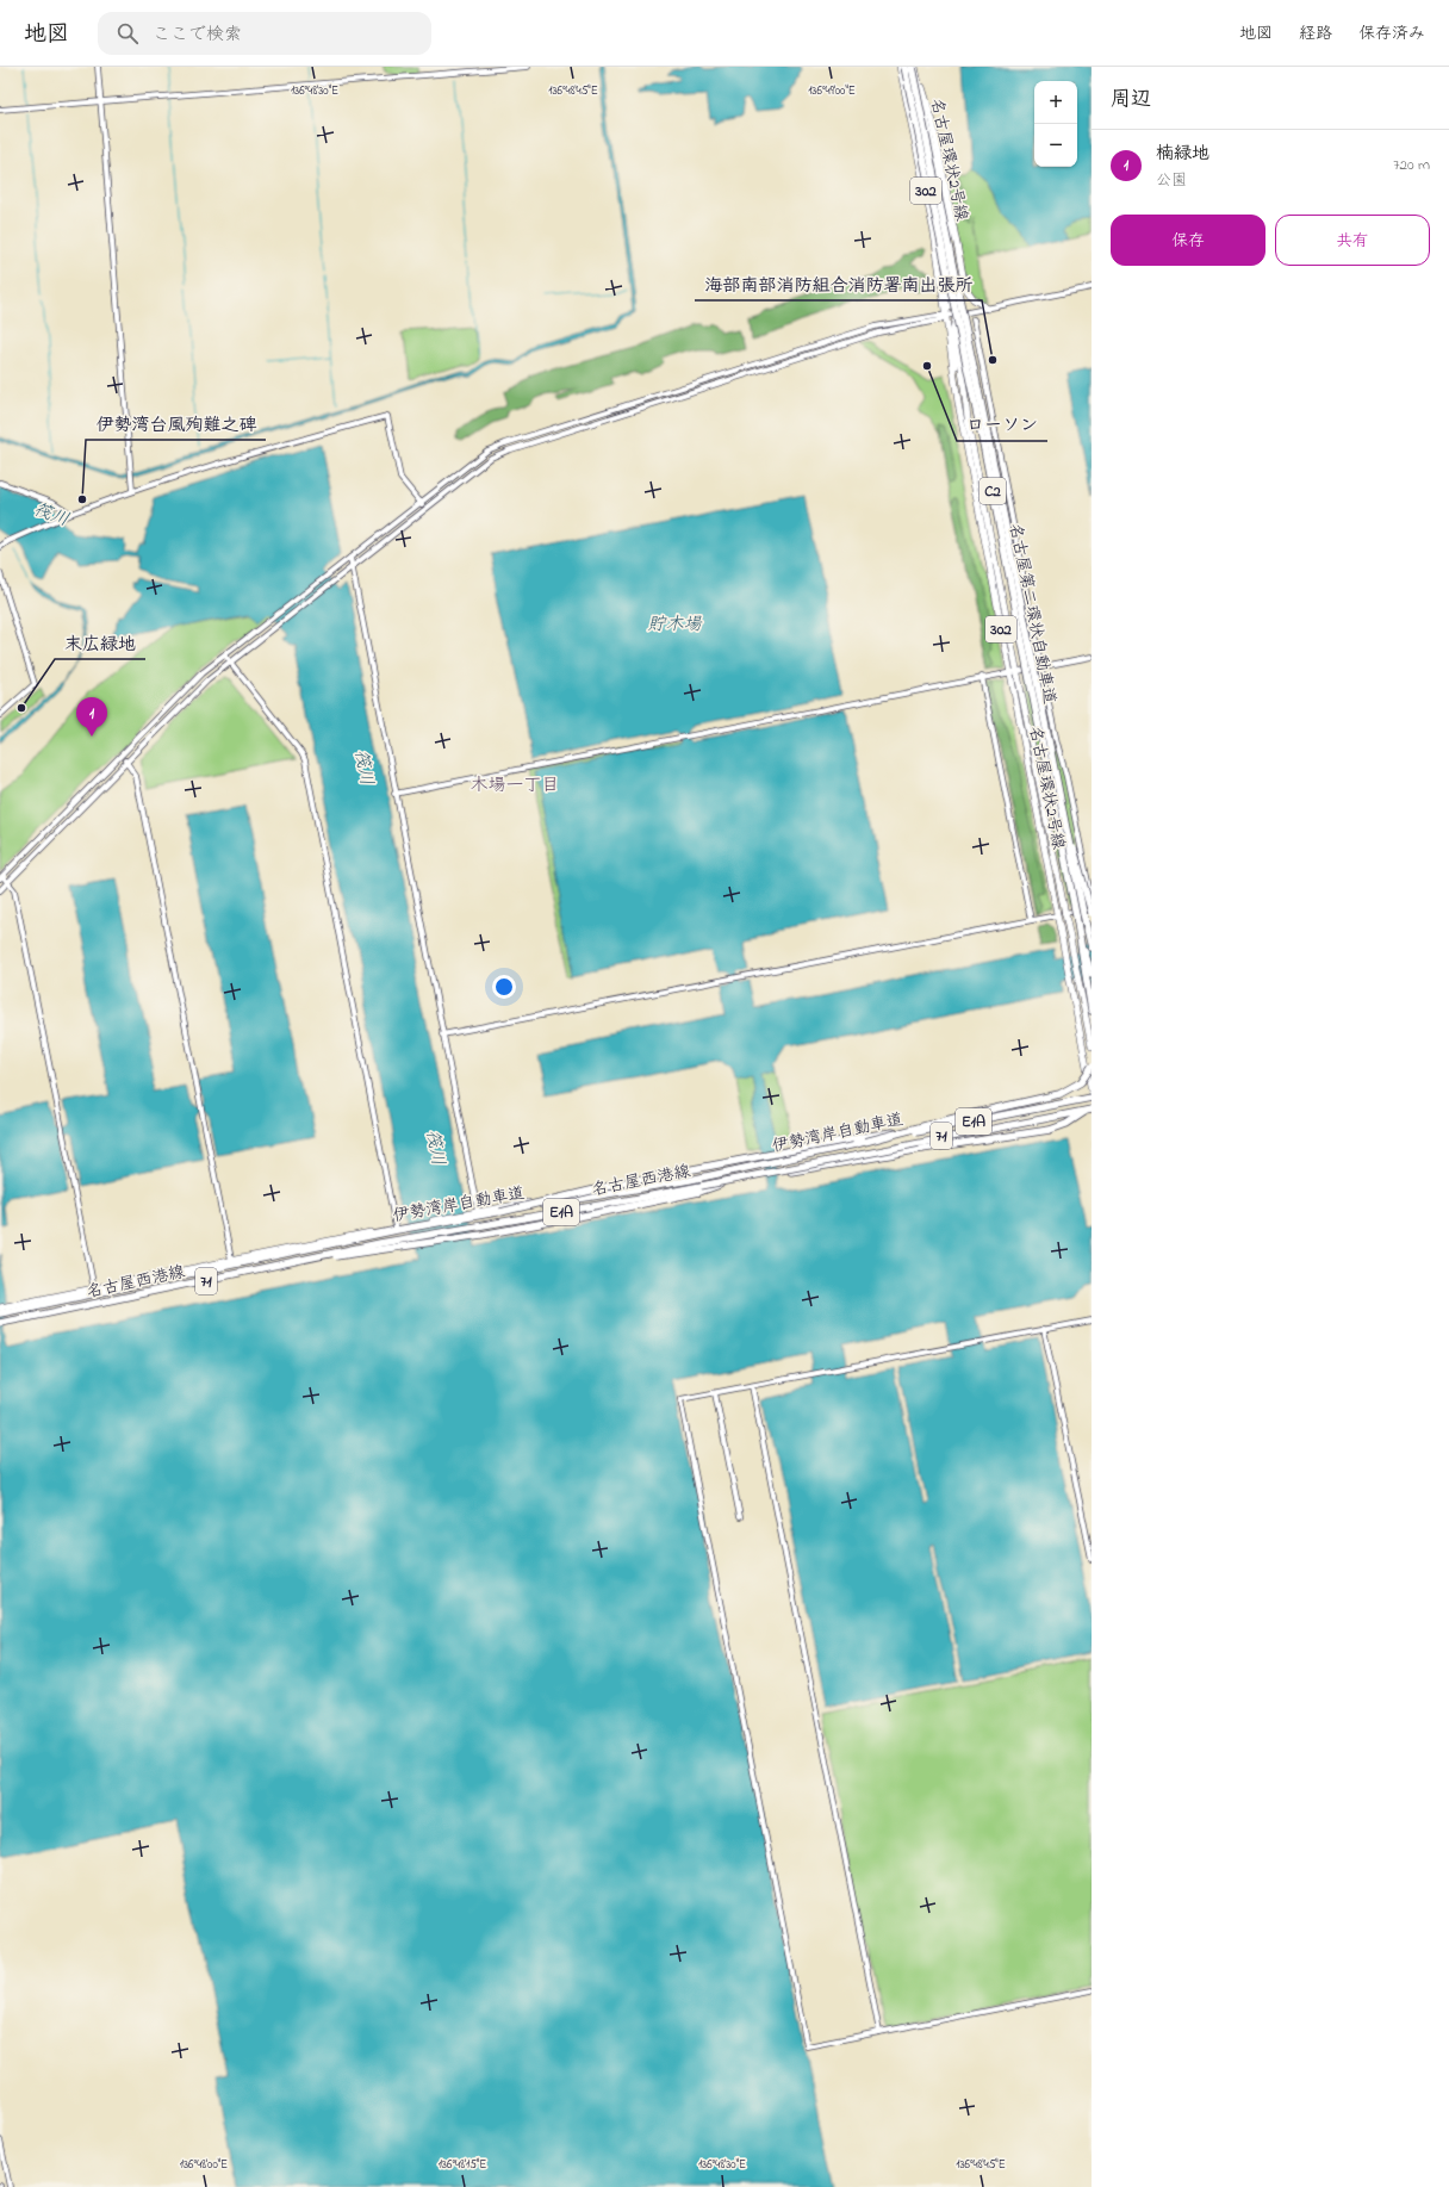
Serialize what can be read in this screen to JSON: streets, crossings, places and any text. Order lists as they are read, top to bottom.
{
  "streets": {
    "highway": [
      "C2",
      "名古屋第二環状自動車道",
      "E1A",
      "伊勢湾岸自動車道"
    ],
    "main road": [
      "名古屋環状2号線",
      "302",
      "71",
      "名古屋西港線"
    ]
  },
  "crossings": [
    ["名古屋環状2号線", "名古屋第二環状自動車道"],
    ["伊勢湾岸自動車道", "名古屋西港線"]
  ],
  "districts": ["木場一丁目"],
  "water": ["筏川", "貯木場"],
  "places": [
    "海部南部消防組合消防署南出張所",
    "ローソン",
    "伊勢湾台風殉難之碑",
    "末広緑地"
  ],
  "page": {
    "header": "地図",
    "search": "ここで検索",
    "nav": ["地図", "経路", "保存済み"],
    "heading": "周辺",
    "map_buttons": ["+", "−"],
    "list": [
      {
        "mark": "1",
        "name": "楠緑地",
        "note": "公園",
        "value": "720 m"
      }
    ],
    "buttons": ["保存", "共有"],
    "pins": "1"
  },
  "coordinates": [
    "136°48'30\"E",
    "136°48'45\"E",
    "136°49'00\"E",
    "136°48'00\"E",
    "136°48'15\"E"
  ]
}
